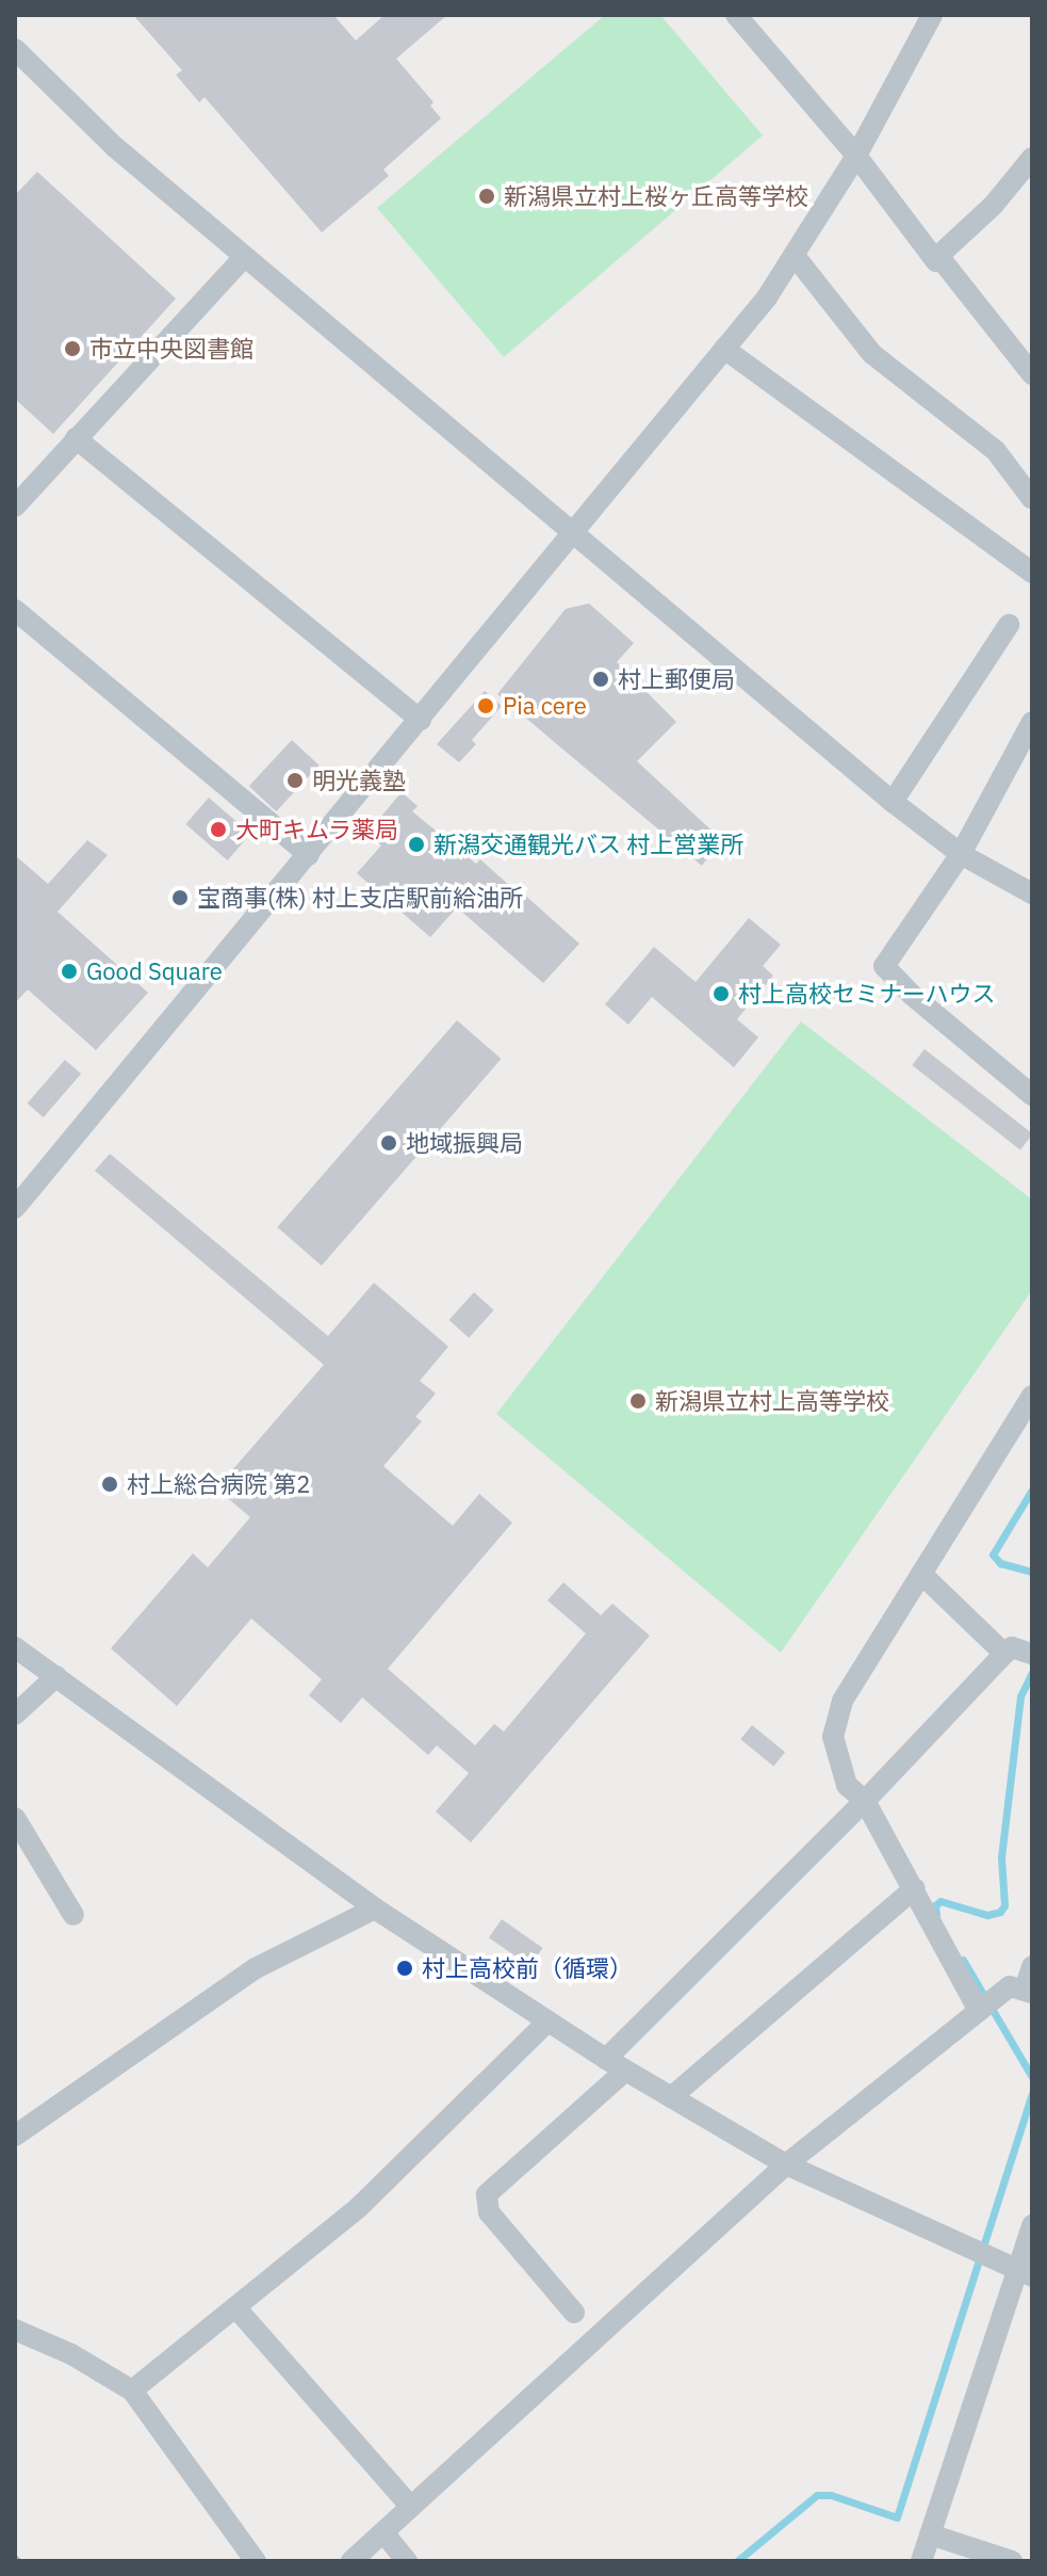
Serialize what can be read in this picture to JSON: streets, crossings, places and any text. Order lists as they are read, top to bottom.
{
  "places": [
    "新潟県立村上桜ヶ丘高等学校",
    "市立中央図書館",
    "村上郵便局",
    "Pia cere",
    "明光義塾",
    "大町キムラ薬局",
    "新潟交通観光バス 村上営業所",
    "宝商事(株) 村上支店駅前給油所",
    "Good Square",
    "村上高校セミナーハウス",
    "地域振興局",
    "新潟県立村上高等学校",
    "村上総合病院 第2",
    "村上高校前（循環）"
  ]
}
